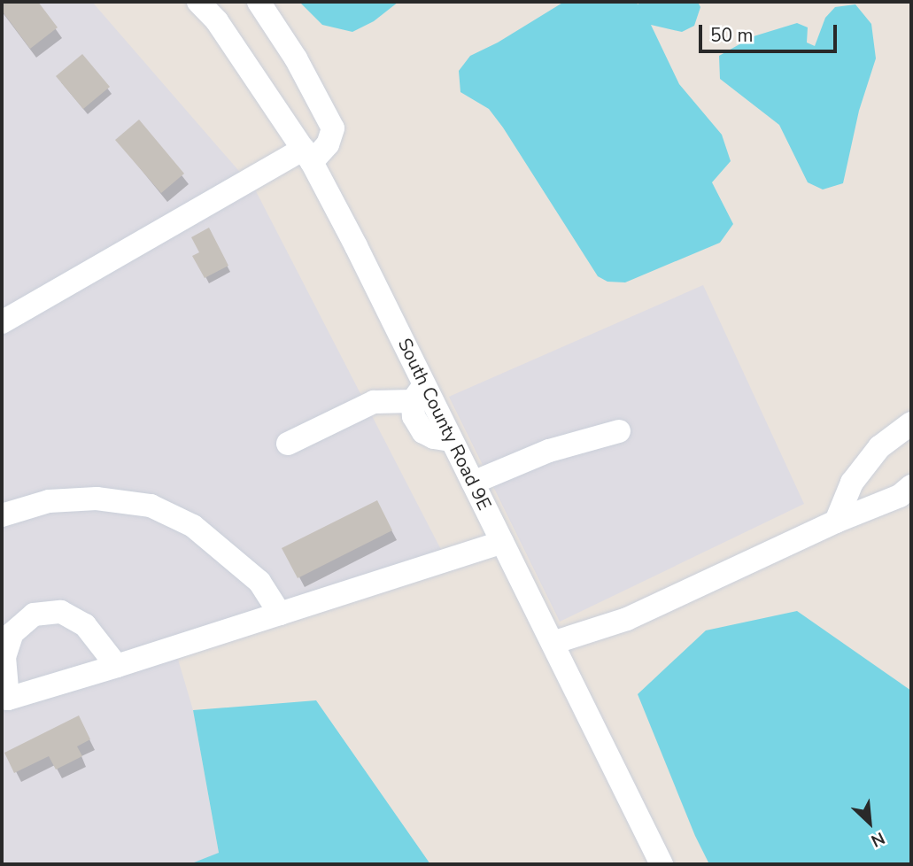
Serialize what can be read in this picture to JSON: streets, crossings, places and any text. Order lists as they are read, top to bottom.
{
  "streets": {
    "street": ["South County Road 9E"]
  },
  "scale_bar": "50 m",
  "north": "bottom right"
}
